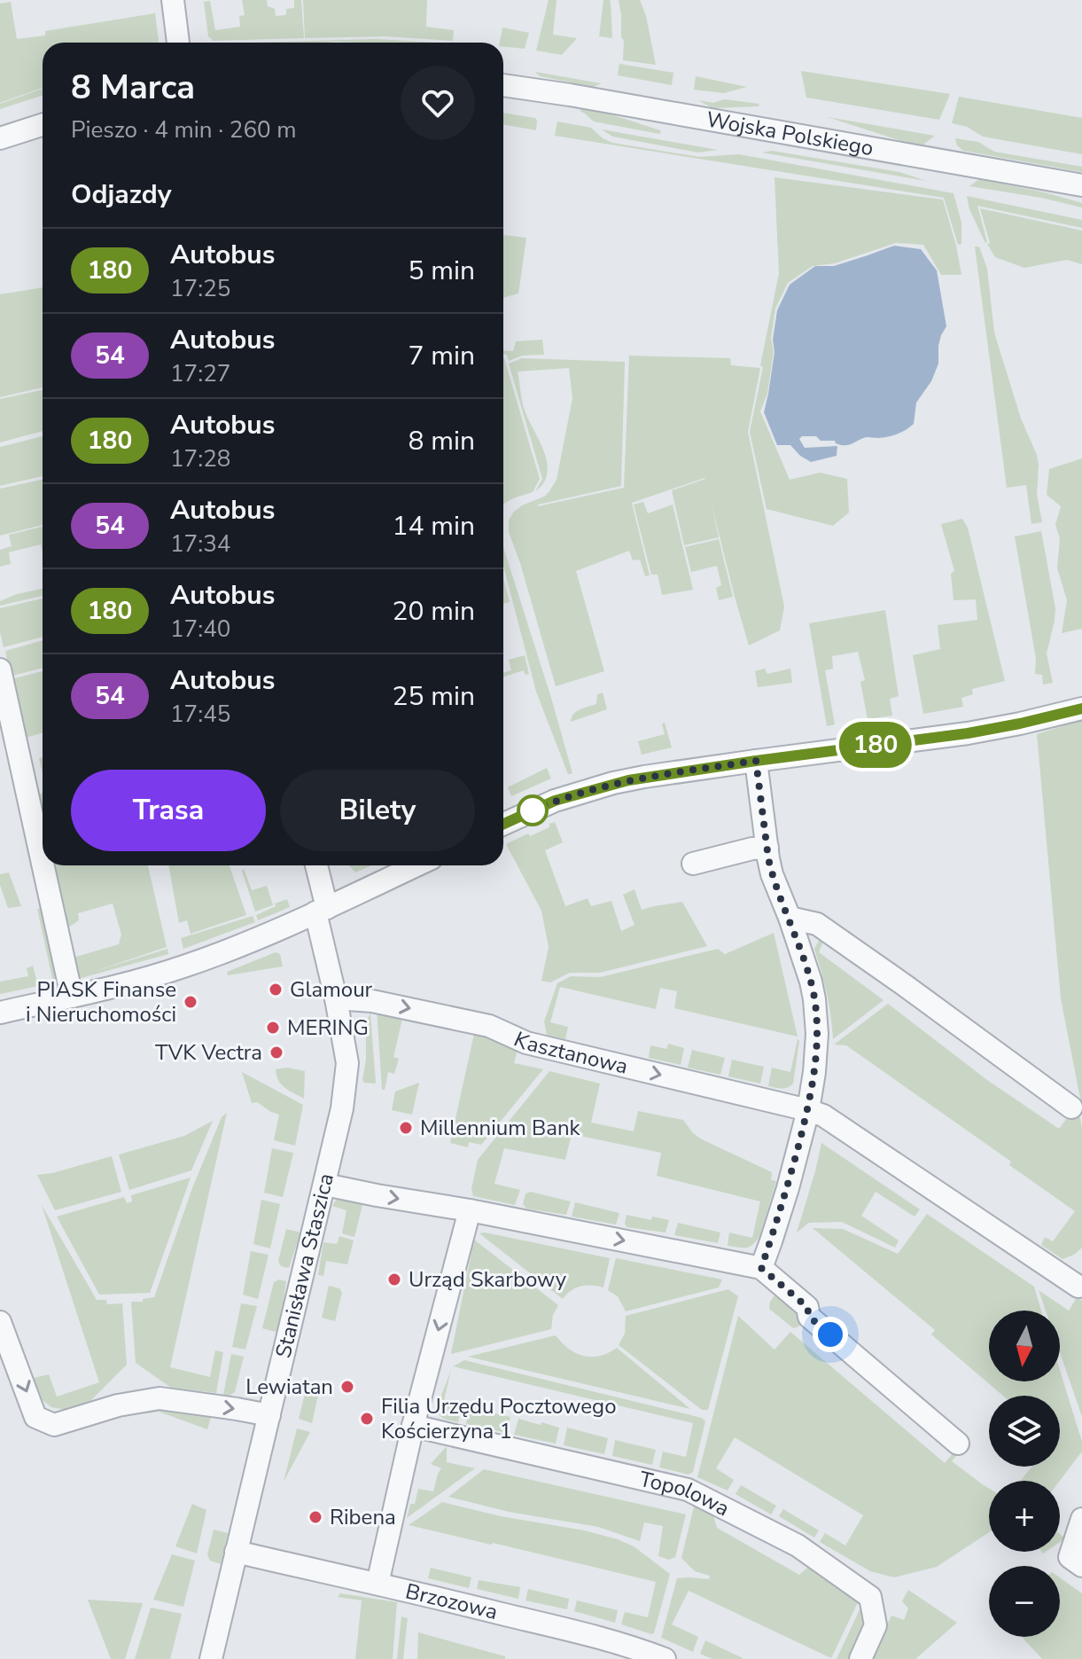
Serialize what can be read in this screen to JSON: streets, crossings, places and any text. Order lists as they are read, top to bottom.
{
  "streets": {
    "street": [
      "Wojska Polskiego",
      "Kasztanowa",
      "Stanisława Staszica",
      "Topolowa",
      "Brzozowa"
    ]
  },
  "crossings": [
    ["Kasztanowa", "Stanisława Staszica"],
    ["Stanisława Staszica", "Brzozowa"]
  ],
  "places": [
    "Glamour",
    "PIASK Finanse i Nieruchomości",
    "MERING",
    "TVK Vectra",
    "Millennium Bank",
    "Urząd Skarbowy",
    "Lewiatan",
    "Filia Urzędu Pocztowego Kościerzyna 1",
    "Ribena"
  ],
  "lines": ["bus line 180"],
  "north": "bottom",
  "page": {
    "on_map": "180",
    "heading": [
      ["8 Marca", "Pieszo · 4 min · 260 m"],
      "Odjazdy"
    ],
    "list": [
      {
        "mark": "180",
        "name": "Autobus",
        "note": "17:25",
        "value": "5 min"
      },
      {
        "mark": "54",
        "name": "Autobus",
        "note": "17:27",
        "value": "7 min"
      },
      {
        "mark": "180",
        "name": "Autobus",
        "note": "17:28",
        "value": "8 min"
      },
      {
        "mark": "54",
        "name": "Autobus",
        "note": "17:34",
        "value": "14 min"
      },
      {
        "mark": "180",
        "name": "Autobus",
        "note": "17:40",
        "value": "20 min"
      },
      {
        "mark": "54",
        "name": "Autobus",
        "note": "17:45",
        "value": "25 min"
      }
    ],
    "buttons": ["Trasa", "Bilety"],
    "map_buttons": ["+", "−"]
  }
}
